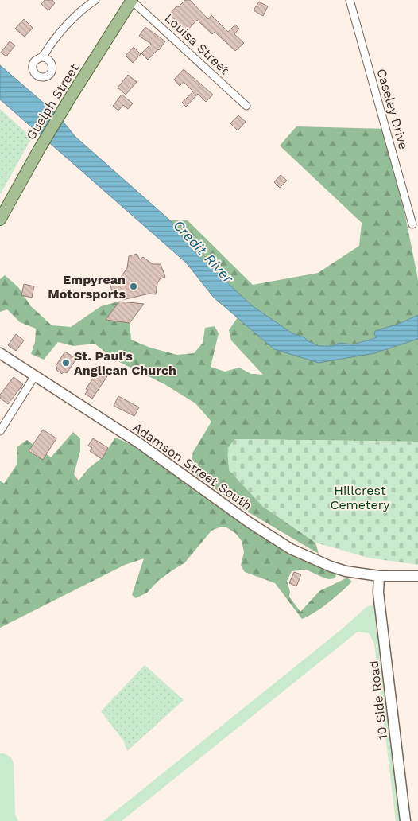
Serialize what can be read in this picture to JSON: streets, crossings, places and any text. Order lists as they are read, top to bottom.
{
  "streets": {
    "main road": ["Guelph Street", "Adamson Street South", "10 Side Road"],
    "street": ["Louisa Street", "Caseley Drive"]
  },
  "crossings": [
    ["Louisa Street", "Guelph Street"],
    ["Adamson Street South", "10 Side Road"]
  ],
  "water": ["Credit River"],
  "parks": ["Hillcrest Cemetery"],
  "places": ["Empyrean Motorsports", "St. Paul's Anglican Church"]
}
